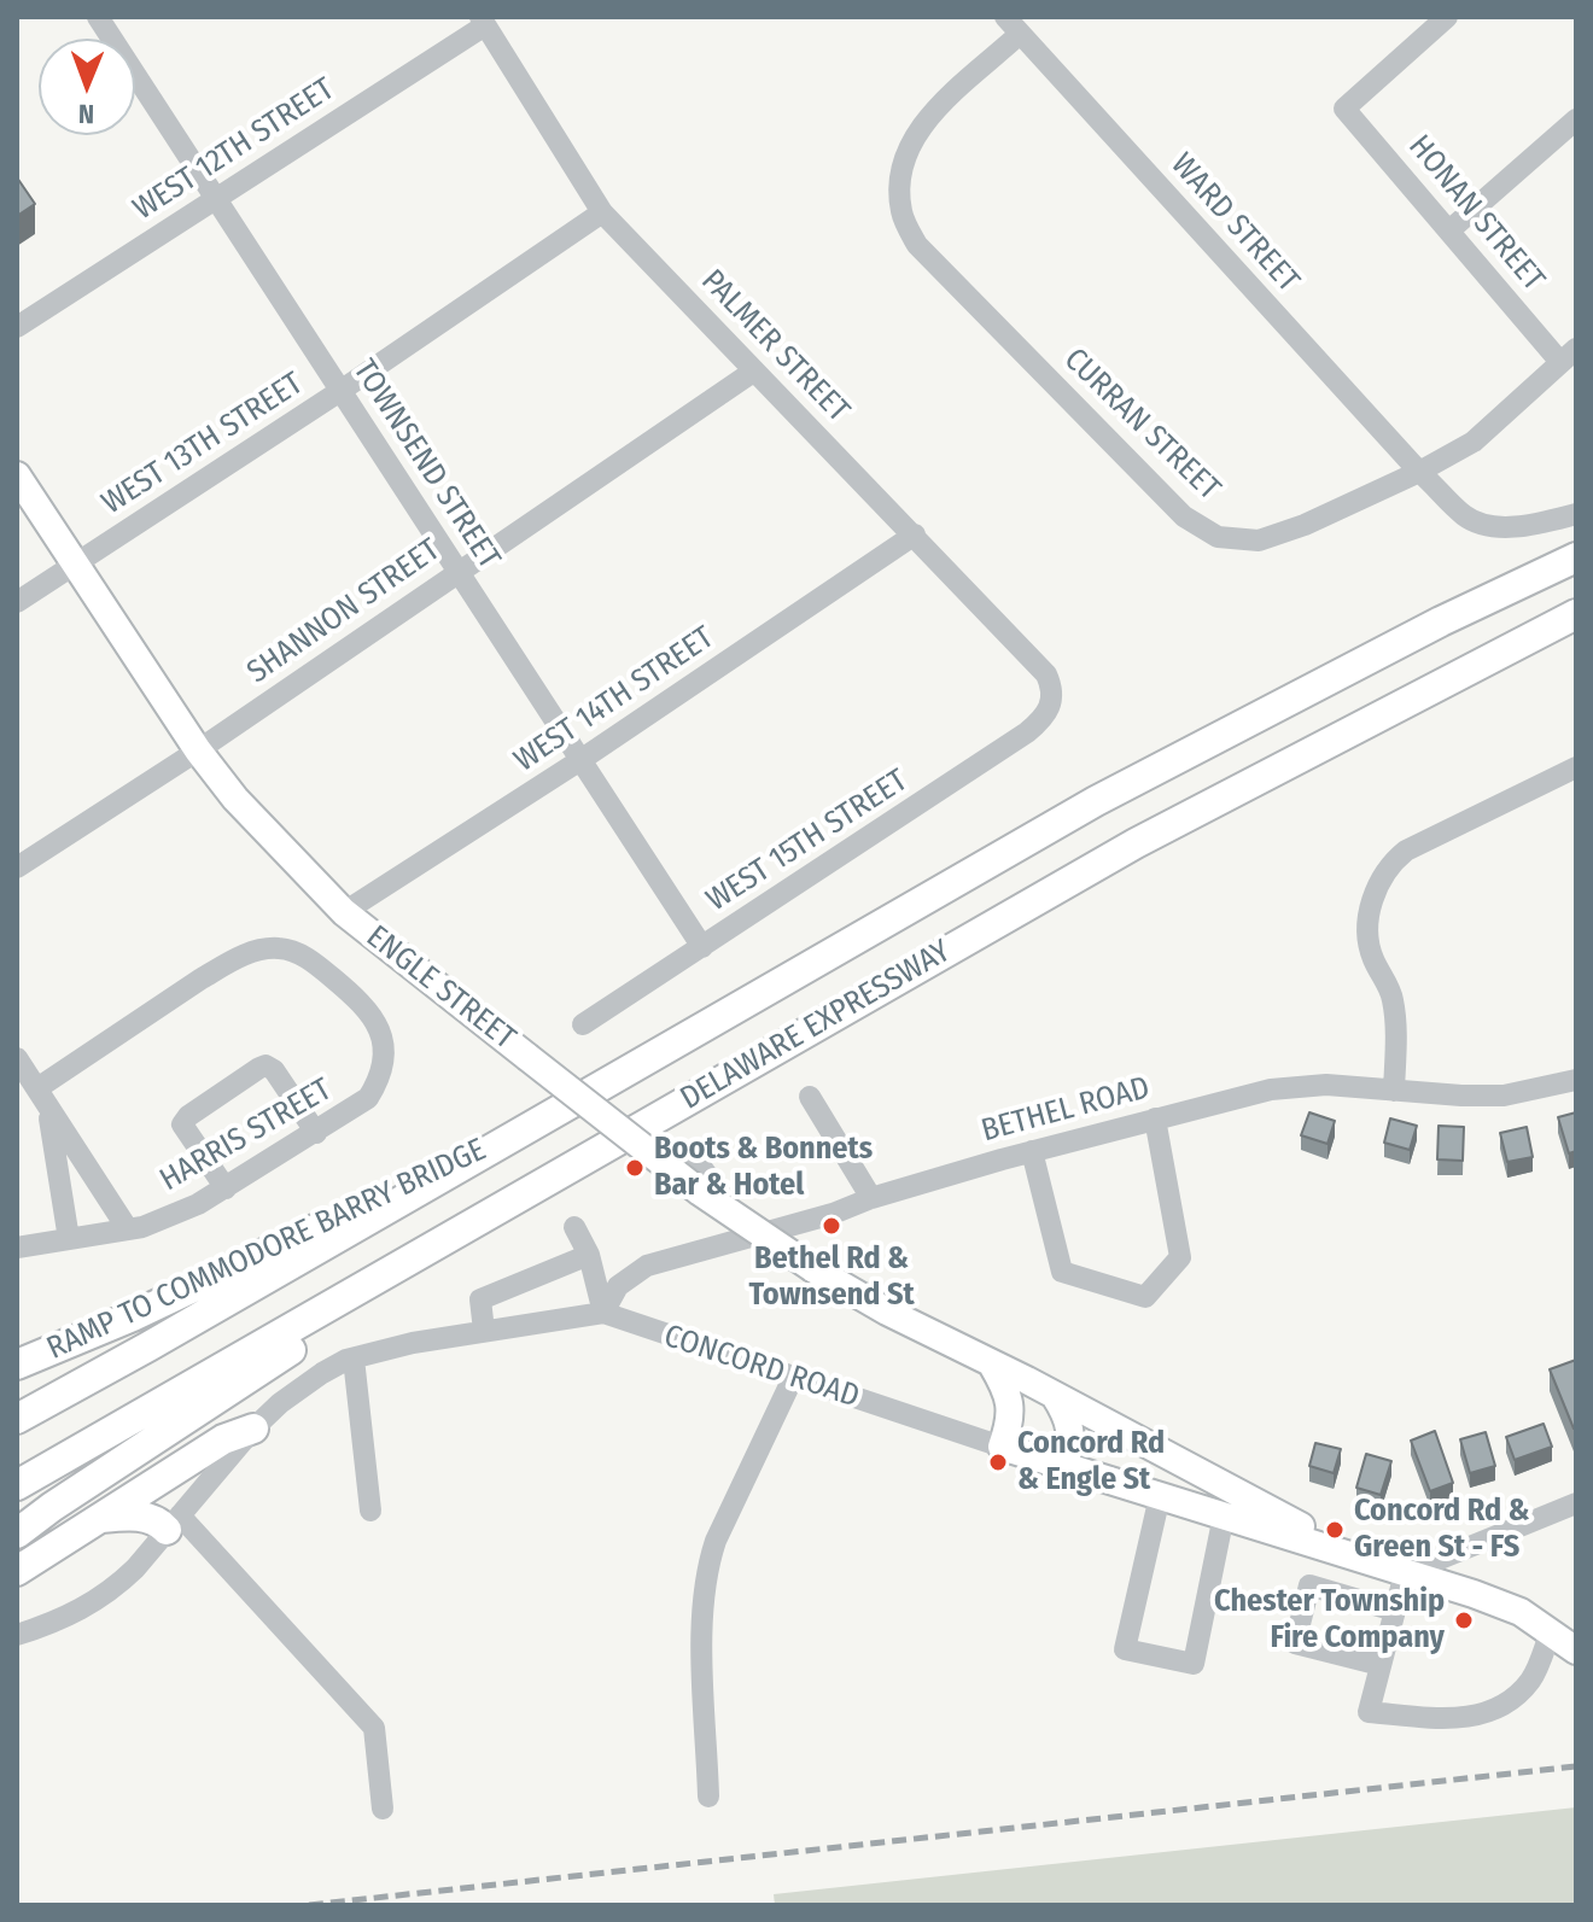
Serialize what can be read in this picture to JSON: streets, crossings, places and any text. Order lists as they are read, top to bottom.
{
  "streets": {
    "highway": ["DELAWARE EXPRESSWAY", "RAMP TO COMMODORE BARRY BRIDGE"],
    "main road": ["ENGLE STREET", "CONCORD ROAD"],
    "street": [
      "WEST 12TH STREET",
      "HONAN STREET",
      "WARD STREET",
      "PALMER STREET",
      "CURRAN STREET",
      "WEST 13TH STREET",
      "TOWNSEND STREET",
      "SHANNON STREET",
      "WEST 14TH STREET",
      "WEST 15TH STREET",
      "BETHEL ROAD",
      "HARRIS STREET"
    ]
  },
  "crossings": [
    ["WEST 12TH STREET", "PALMER STREET"],
    ["WEST 12TH STREET", "TOWNSEND STREET"],
    ["HONAN STREET", "CURRAN STREET"],
    ["WARD STREET", "CURRAN STREET"],
    ["PALMER STREET", "WEST 13TH STREET"],
    ["PALMER STREET", "SHANNON STREET"],
    ["PALMER STREET", "WEST 14TH STREET"],
    ["PALMER STREET", "WEST 15TH STREET"],
    ["WEST 13TH STREET", "TOWNSEND STREET"],
    ["WEST 13TH STREET", "ENGLE STREET"],
    ["TOWNSEND STREET", "SHANNON STREET"],
    ["TOWNSEND STREET", "WEST 14TH STREET"],
    ["TOWNSEND STREET", "WEST 15TH STREET"],
    ["SHANNON STREET", "ENGLE STREET"],
    ["WEST 14TH STREET", "ENGLE STREET"],
    ["ENGLE STREET", "CONCORD ROAD"],
    ["DELAWARE EXPRESSWAY", "RAMP TO COMMODORE BARRY BRIDGE"],
    ["BETHEL ROAD", "CONCORD ROAD"]
  ],
  "places": [
    "Boots & Bonnets Bar & Hotel",
    "Bethel Rd & Townsend St",
    "Concord Rd & Engle St",
    "Concord Rd & Green St - FS",
    "Chester Township Fire Company"
  ],
  "north": "bottom"
}
